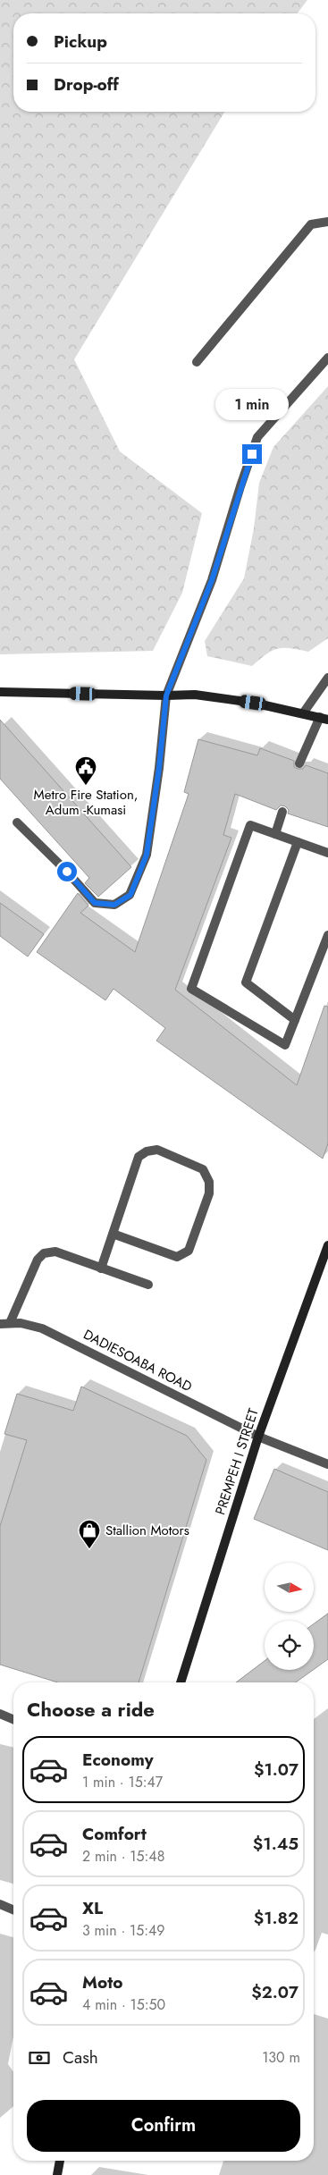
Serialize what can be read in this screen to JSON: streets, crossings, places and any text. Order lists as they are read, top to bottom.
{
  "streets": {
    "main road": ["PREMPEH I STREET"],
    "street": ["DADIESOABA ROAD"]
  },
  "crossings": [
    ["DADIESOABA ROAD", "PREMPEH I STREET"]
  ],
  "places": {
    "public building": ["Metro Fire Station, Adum -Kumasi"],
    "shop": ["Stallion Motors"]
  },
  "north": "right",
  "page": {
    "banner": ["Pickup", "Drop-off"],
    "bubble": "1 min",
    "heading": "Choose a ride",
    "list": [
      {
        "name": "Economy",
        "note": "1 min · 15:47",
        "value": "$1.07"
      },
      {
        "name": "Comfort",
        "note": "2 min · 15:48",
        "value": "$1.45"
      },
      {
        "name": "XL",
        "note": "3 min · 15:49",
        "value": "$1.82"
      },
      {
        "name": "Moto",
        "note": "4 min · 15:50",
        "value": "$2.07"
      }
    ],
    "pay": ["Cash", "130 m"],
    "buttons": "Confirm"
  }
}
